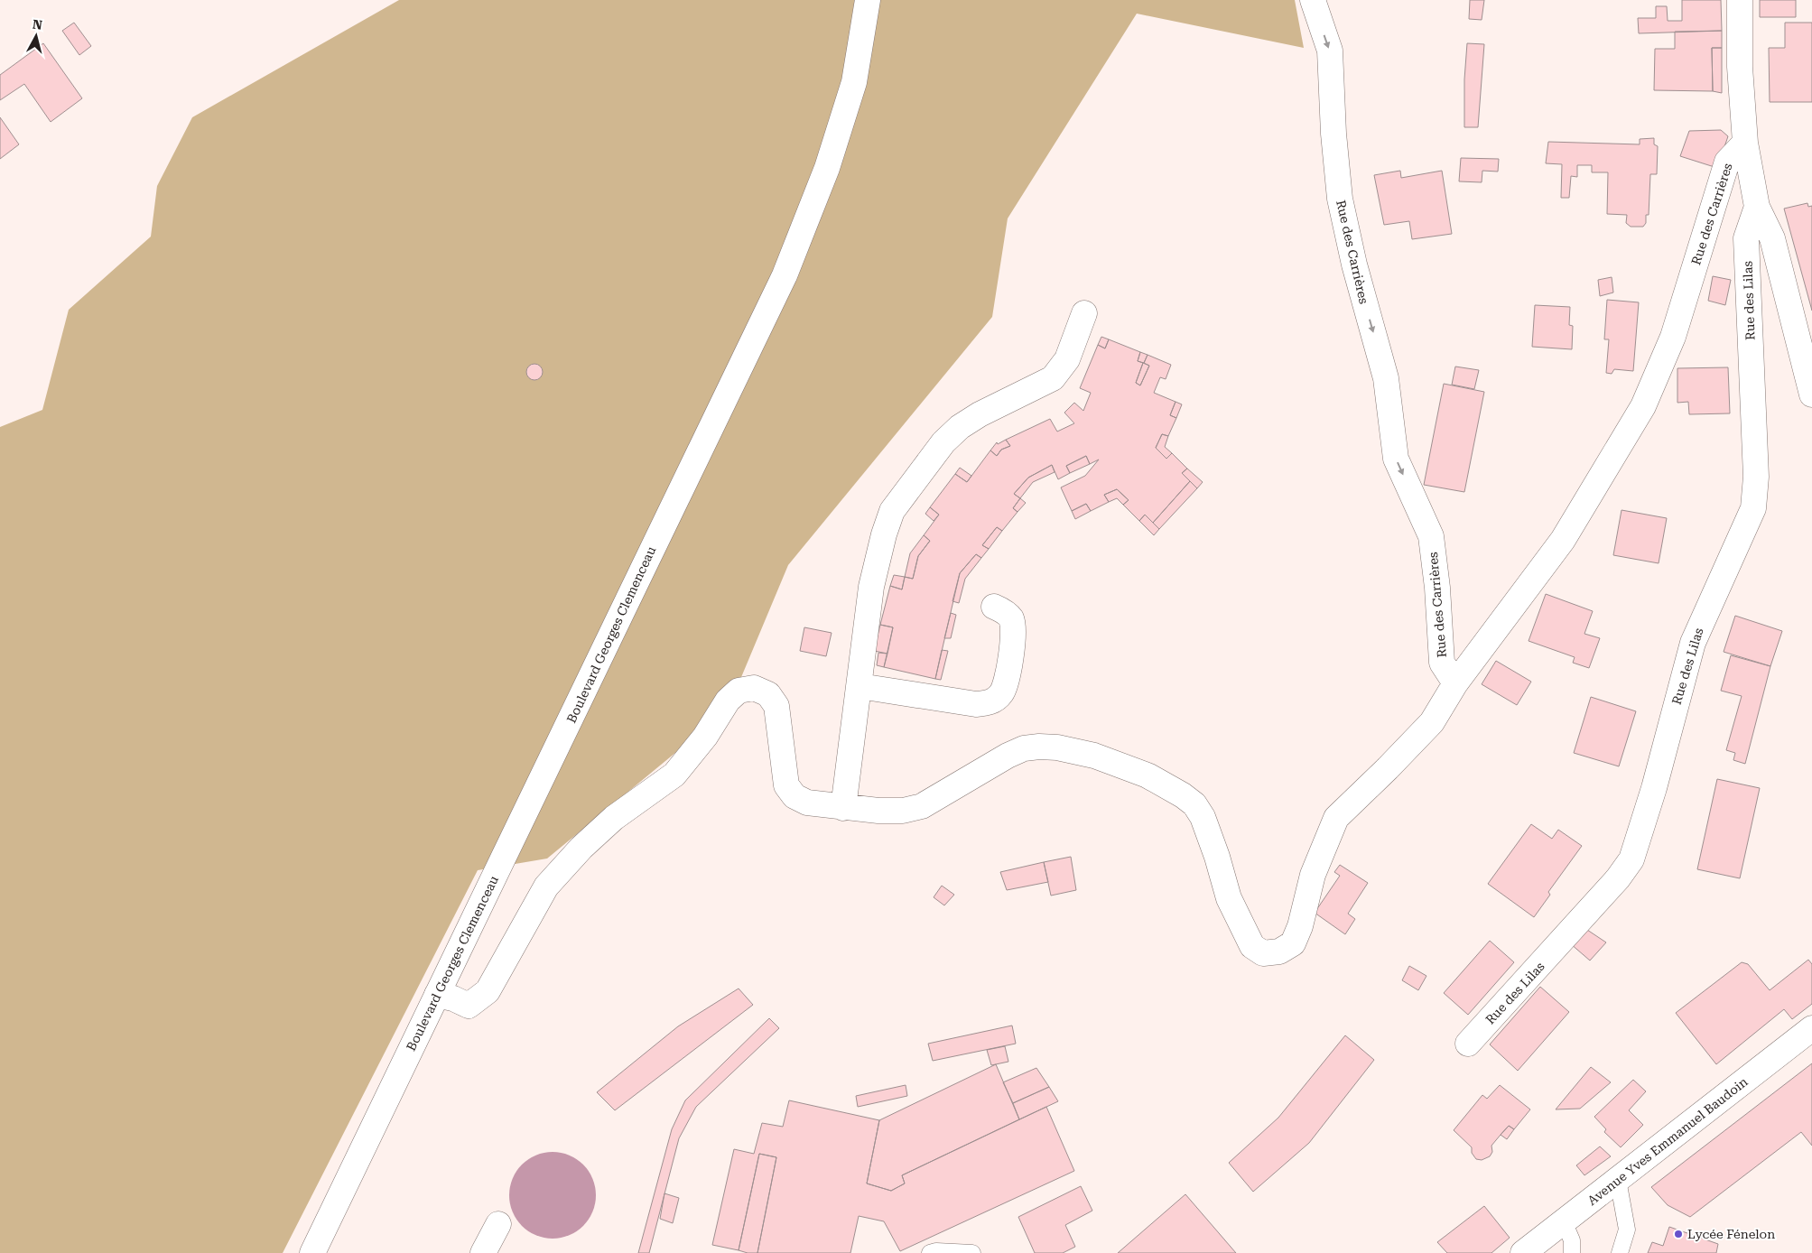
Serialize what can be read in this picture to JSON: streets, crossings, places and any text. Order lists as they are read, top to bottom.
{
  "streets": {
    "street": [
      "Rue des Carrières",
      "Rue des Lilas",
      "Boulevard Georges Clemenceau",
      "Avenue Yves Emmanuel Baudoin"
    ]
  },
  "one_way": ["Rue des Carrières"],
  "places": ["Lycée Fénelon"],
  "north": "top"
}
